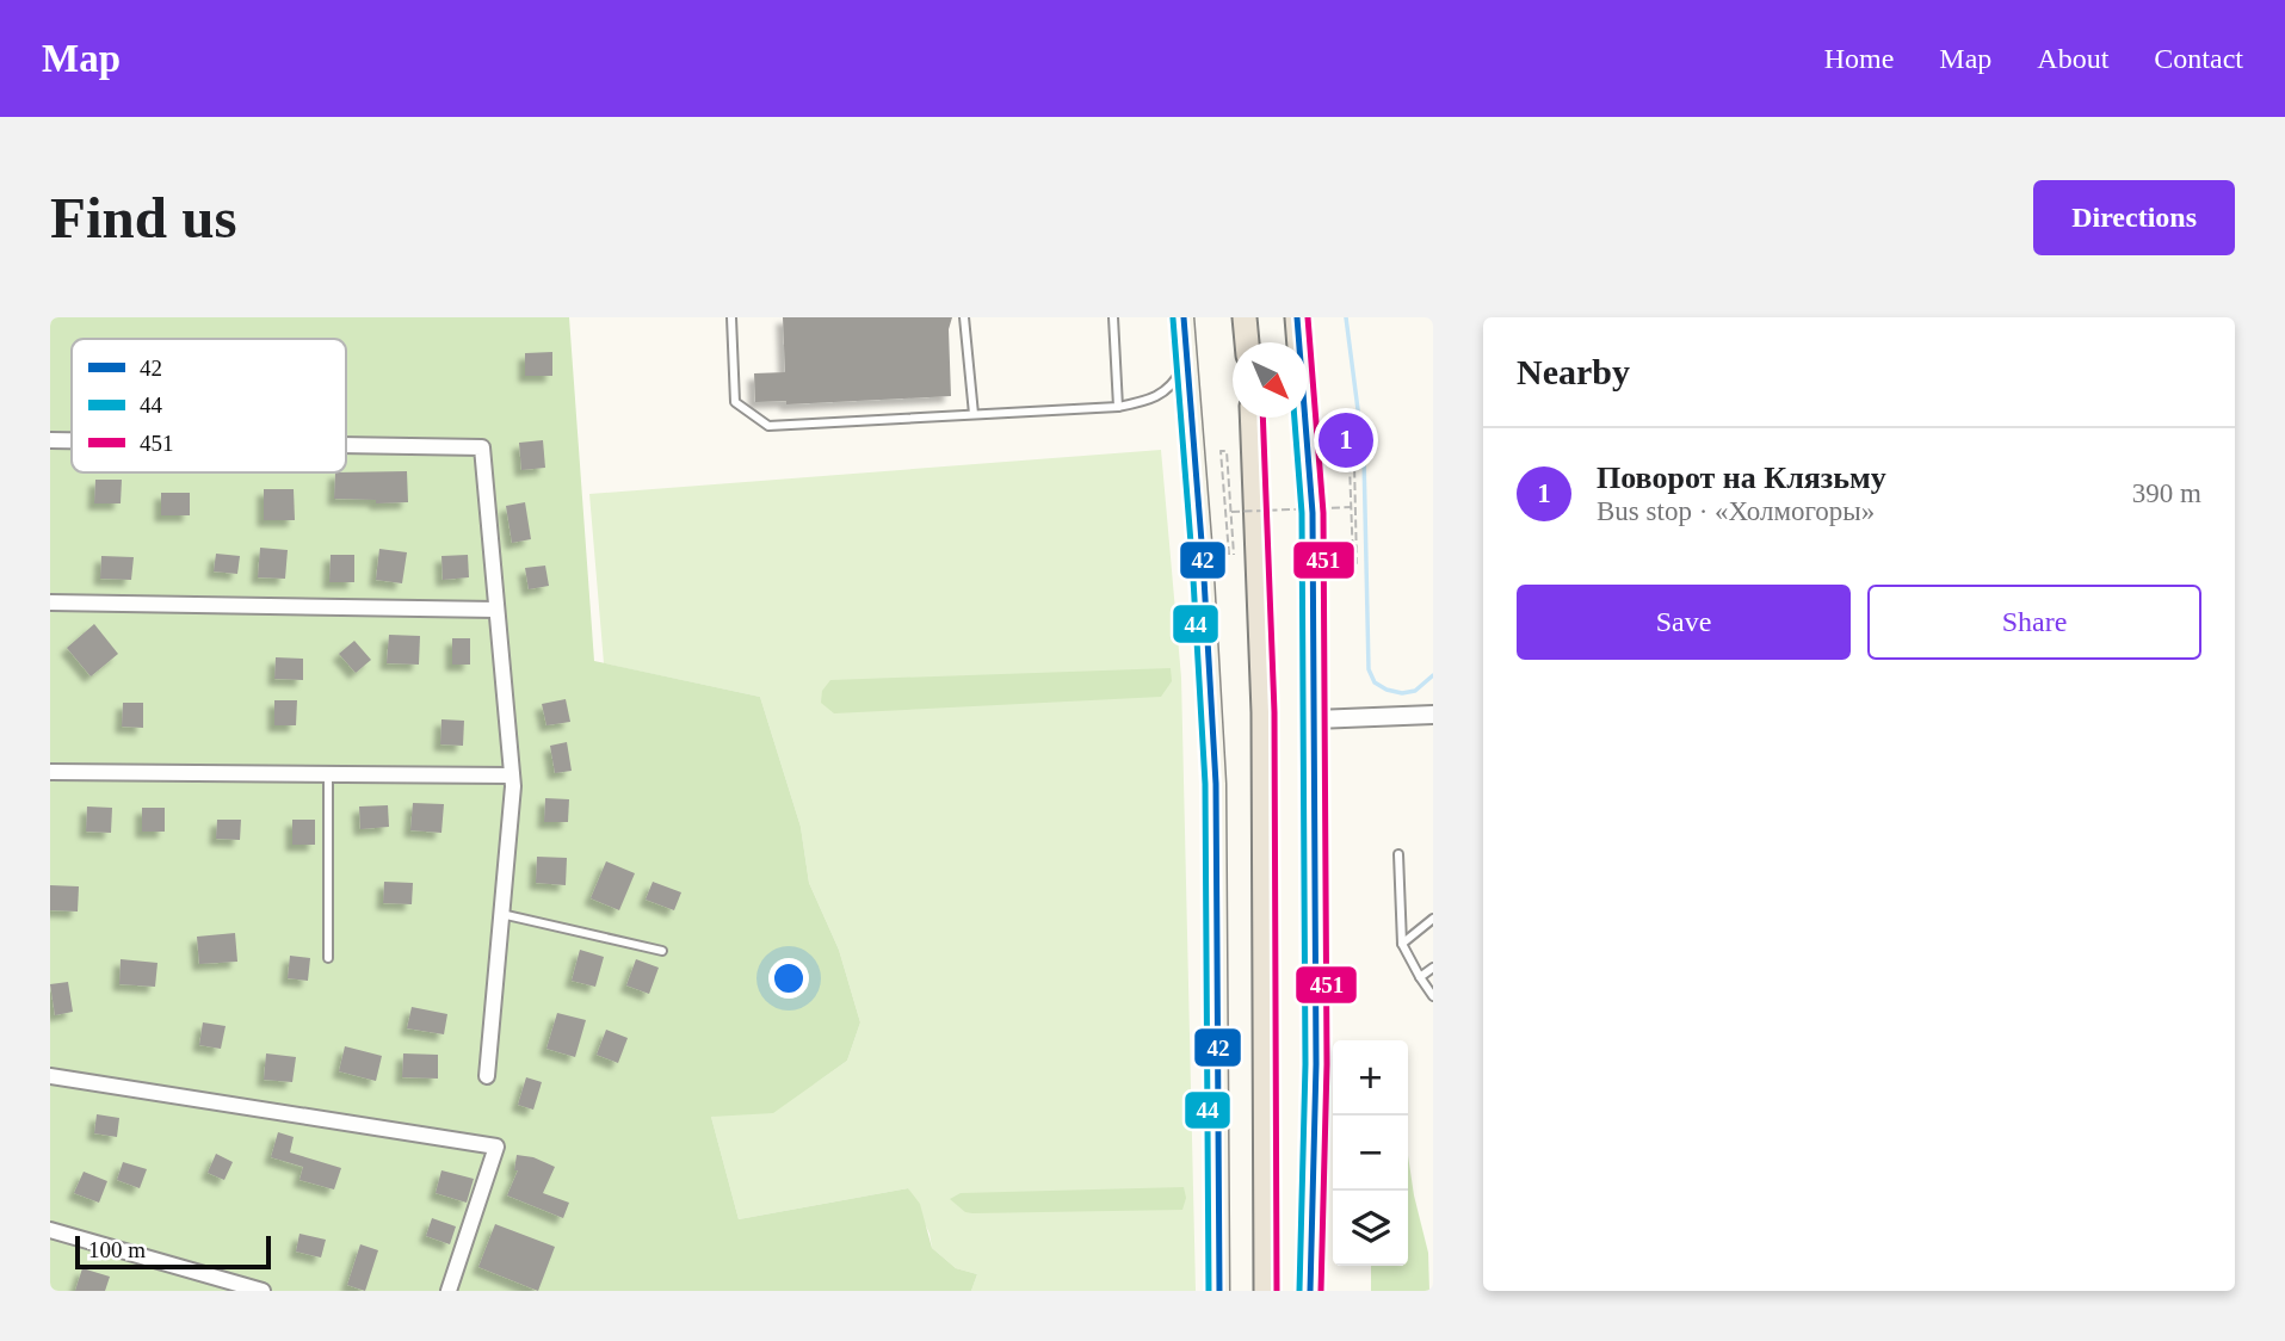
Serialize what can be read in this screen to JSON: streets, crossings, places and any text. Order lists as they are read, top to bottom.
{
  "lines": ["transit line 42", "transit line 451", "transit line 44"],
  "legend": ["42", "44", "451"],
  "scale_bar": "100 m",
  "north": "bottom right",
  "page": {
    "header": "Map",
    "nav": [
      "Home",
      "Map",
      "About",
      "Contact"
    ],
    "buttons": [
      "Directions",
      ["Save", "Share"]
    ],
    "title": "Find us",
    "heading": "Nearby",
    "pins": "1",
    "list": [
      {
        "mark": "1",
        "name": "Поворот на Клязьму",
        "note": "Bus stop · «Холмогоры»",
        "value": "390 m"
      }
    ],
    "map_buttons": ["+", "−"],
    "scale": "100 m"
  }
}
